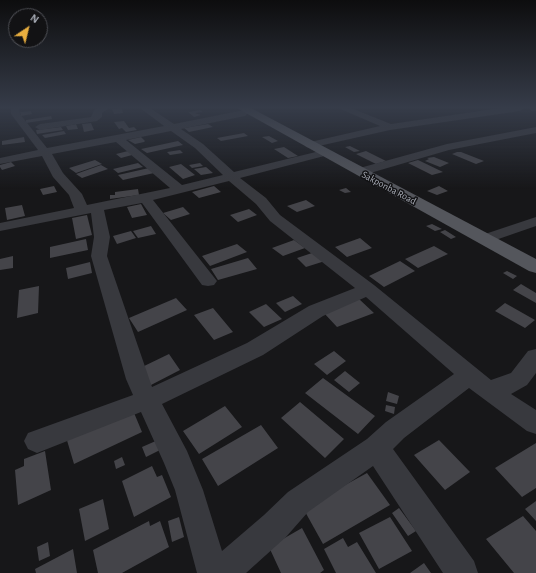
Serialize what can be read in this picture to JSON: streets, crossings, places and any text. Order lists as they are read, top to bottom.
{
  "streets": {
    "main road": ["Sakponba Road"]
  },
  "north": "top right"
}
